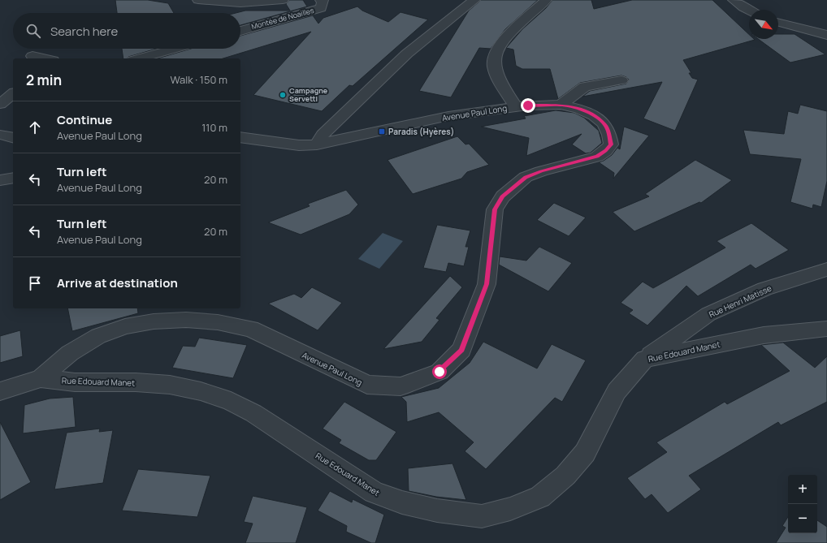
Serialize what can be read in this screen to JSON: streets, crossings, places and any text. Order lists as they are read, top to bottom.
{
  "streets": {
    "street": [
      "Montée de Noailles",
      "Avenue Paul Long",
      "Rue Henri Matisse",
      "Rue Edouard Manet"
    ]
  },
  "crossings": [
    ["Avenue Paul Long", "Rue Edouard Manet"],
    ["Rue Henri Matisse", "Rue Edouard Manet"]
  ],
  "places": {
    "other": ["Campagne Servetti"],
    "transit": ["Paradis (Hyères)"]
  },
  "north": "bottom right",
  "page": {
    "search": "Search here",
    "heading": ["2 min", "Walk · 150 m"],
    "list": [
      ["Continue", "Avenue Paul Long", "110 m"],
      ["Turn left", "Avenue Paul Long", "20 m"],
      ["Turn left", "Avenue Paul Long", "20 m"],
      "Arrive at destination"
    ],
    "map_buttons": ["+", "−"]
  }
}
